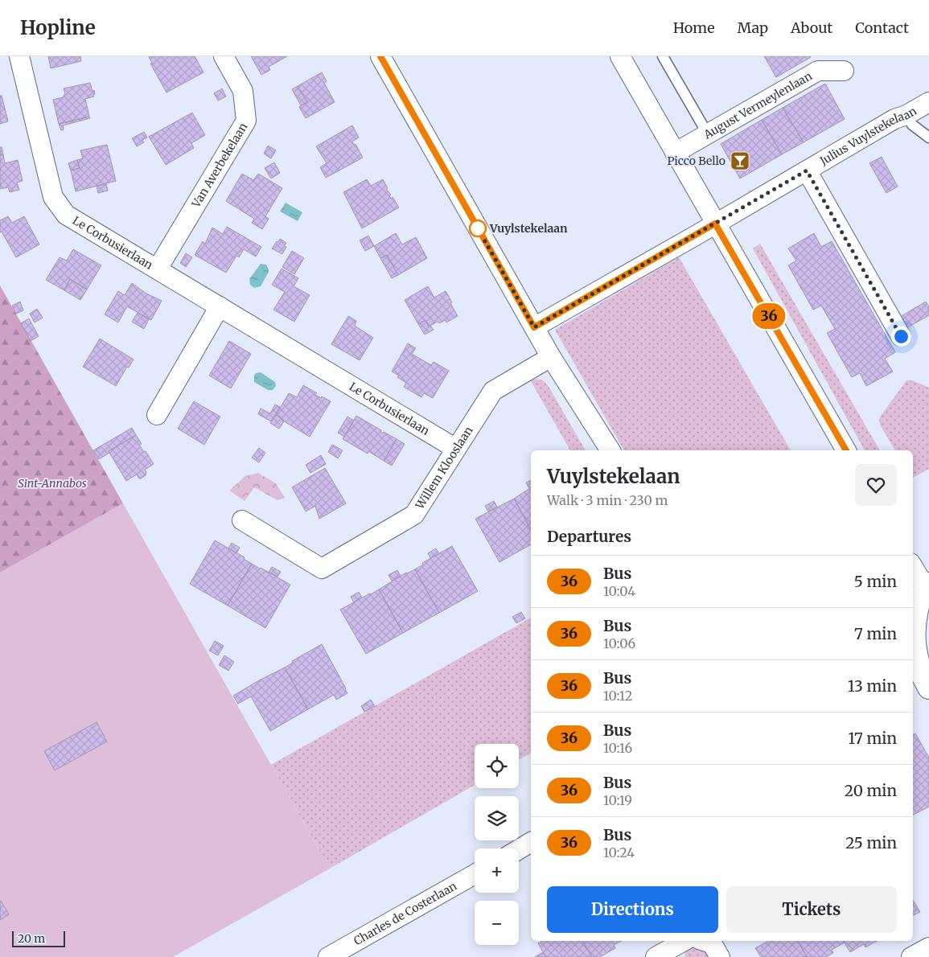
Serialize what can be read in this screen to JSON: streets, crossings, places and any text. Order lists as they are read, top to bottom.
{
  "streets": {
    "street": [
      "August Vermeylenlaan",
      "Julius Vuylstekelaan",
      "Van Averbekelaan",
      "Le Corbusierlaan",
      "Willem Klooslaan",
      "Charles de Costerlaan"
    ]
  },
  "crossings": [
    ["Van Averbekelaan", "Le Corbusierlaan"],
    ["Le Corbusierlaan", "Willem Klooslaan"]
  ],
  "parks": ["Sint-Annabos"],
  "places": {
    "bar": ["Picco Bello"],
    "other": ["Vuylstekelaan"]
  },
  "lines": ["bus line 36"],
  "scale_bar": "20 m",
  "page": {
    "header": "Hopline",
    "nav": [
      "Home",
      "Map",
      "About",
      "Contact"
    ],
    "on_map": "36",
    "heading": [
      ["Vuylstekelaan", "Walk · 3 min · 230 m"],
      "Departures"
    ],
    "list": [
      {
        "mark": "36",
        "name": "Bus",
        "note": "10:04",
        "value": "5 min"
      },
      {
        "mark": "36",
        "name": "Bus",
        "note": "10:06",
        "value": "7 min"
      },
      {
        "mark": "36",
        "name": "Bus",
        "note": "10:12",
        "value": "13 min"
      },
      {
        "mark": "36",
        "name": "Bus",
        "note": "10:16",
        "value": "17 min"
      },
      {
        "mark": "36",
        "name": "Bus",
        "note": "10:19",
        "value": "20 min"
      },
      {
        "mark": "36",
        "name": "Bus",
        "note": "10:24",
        "value": "25 min"
      }
    ],
    "map_buttons": ["+", "−"],
    "buttons": ["Directions", "Tickets"],
    "scale": "20 m"
  }
}
